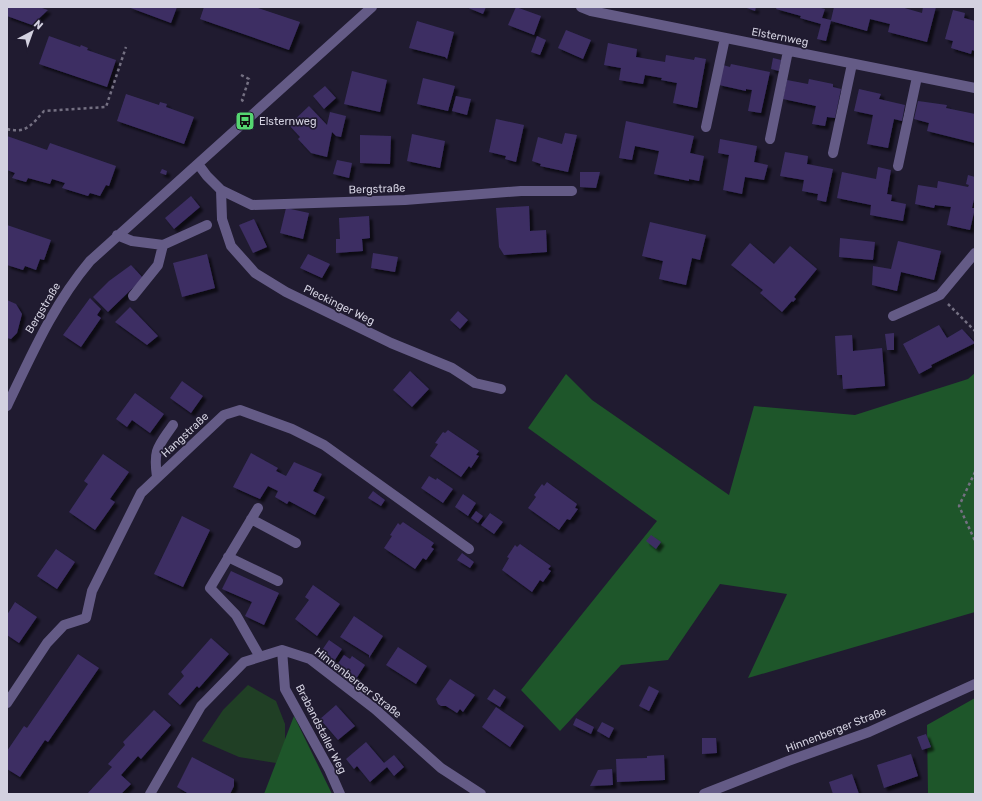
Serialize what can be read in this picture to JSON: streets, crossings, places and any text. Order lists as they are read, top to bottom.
{
  "streets": {
    "street": [
      "Elsternweg",
      "Bergstraße",
      "Pleckinger Weg",
      "Hangstraße",
      "Hinnenberger Straße",
      "Brabandstaller Weg"
    ]
  },
  "crossings": [
    ["Bergstraße", "Pleckinger Weg"],
    ["Hinnenberger Straße", "Brabandstaller Weg"]
  ],
  "places": {
    "bus stop": ["Elsternweg"]
  },
  "north": "top right"
}
